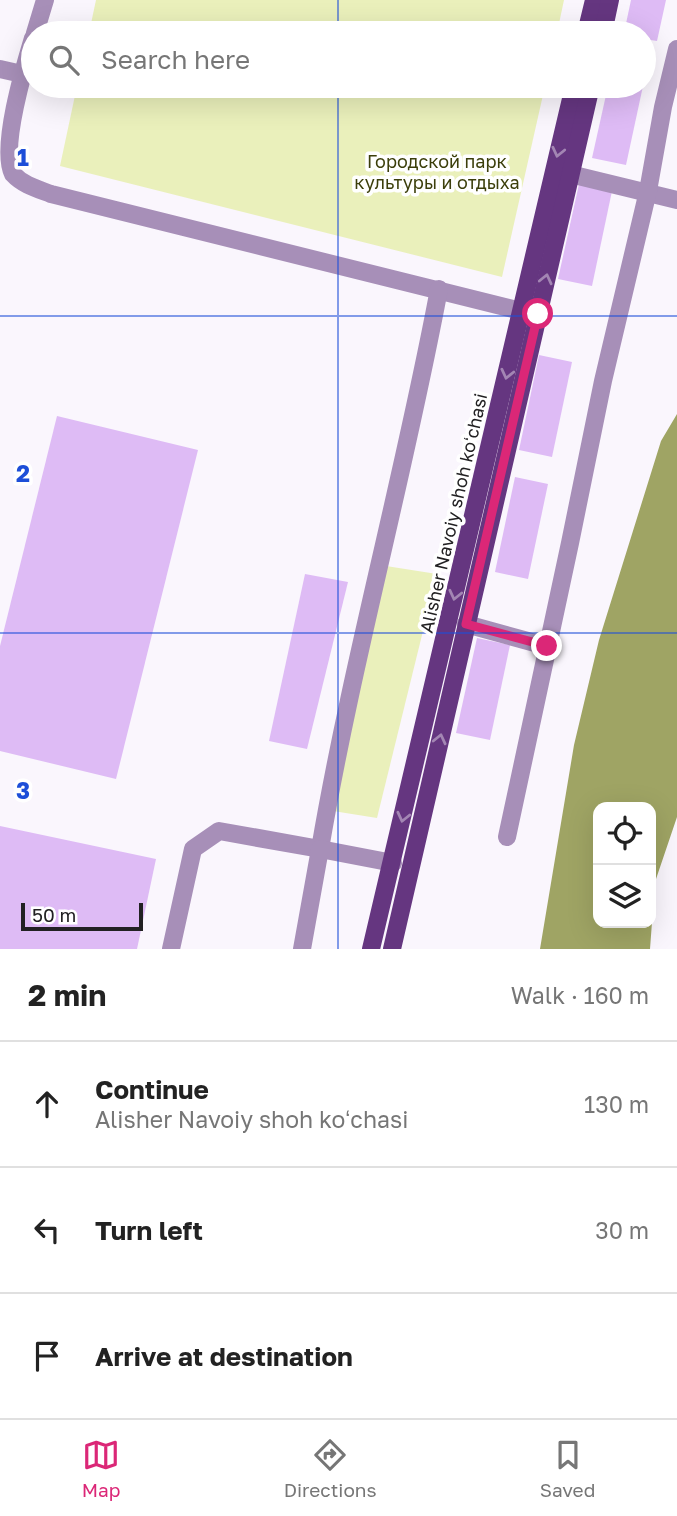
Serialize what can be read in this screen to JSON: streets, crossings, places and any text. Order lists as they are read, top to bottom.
{
  "streets": {
    "main road": ["Alisher Navoiy shoh koʻchasi"]
  },
  "parks": ["Городской парк культуры и отдыха"],
  "scale_bar": "50 m",
  "page": {
    "search": "Search here",
    "scale": "50 m",
    "heading": ["2 min", "Walk · 160 m"],
    "list": [
      ["Continue", "Alisher Navoiy shoh koʻchasi", "130 m"],
      ["Turn left", "30 m"],
      "Arrive at destination"
    ],
    "nav": ["Map", "Directions", "Saved"]
  },
  "grid": {
    "rows": ["1", "2", "3"]
  }
}
